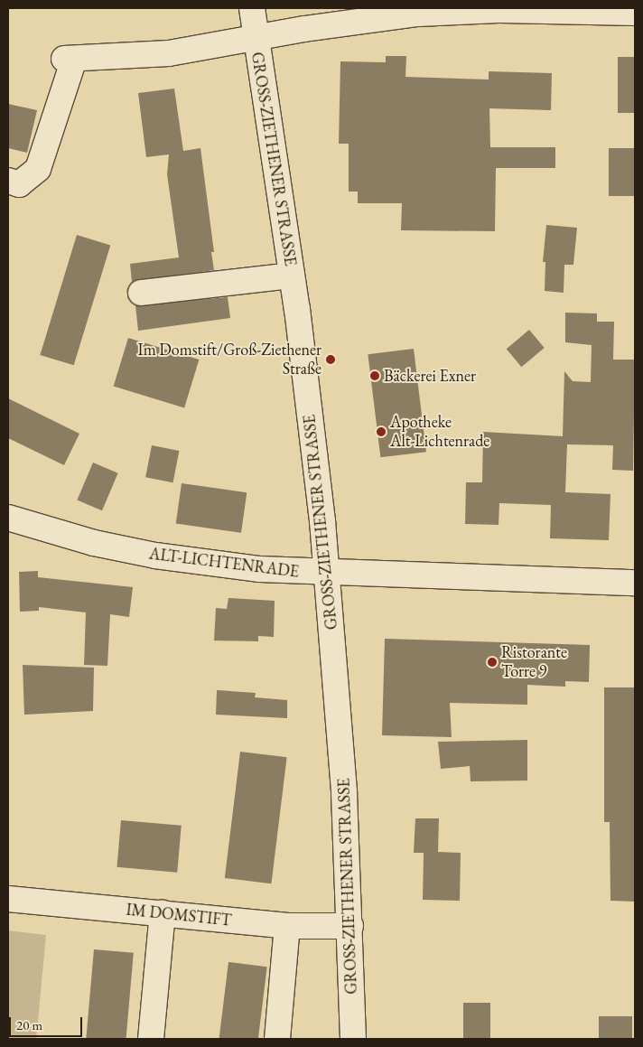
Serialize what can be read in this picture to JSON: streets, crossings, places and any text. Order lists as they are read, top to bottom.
{
  "streets": {
    "street": ["GROSS-ZIETHENER STRASSE", "ALT-LICHTENRADE", "IM DOMSTIFT"]
  },
  "crossings": [
    ["GROSS-ZIETHENER STRASSE", "ALT-LICHTENRADE"],
    ["GROSS-ZIETHENER STRASSE", "IM DOMSTIFT"]
  ],
  "places": [
    "Im Domstift/Groß-Ziethener Straße",
    "Bäckerei Exner",
    "Apotheke Alt-Lichtenrade",
    "Ristorante Torre 9"
  ],
  "scale_bar": "20 m"
}
